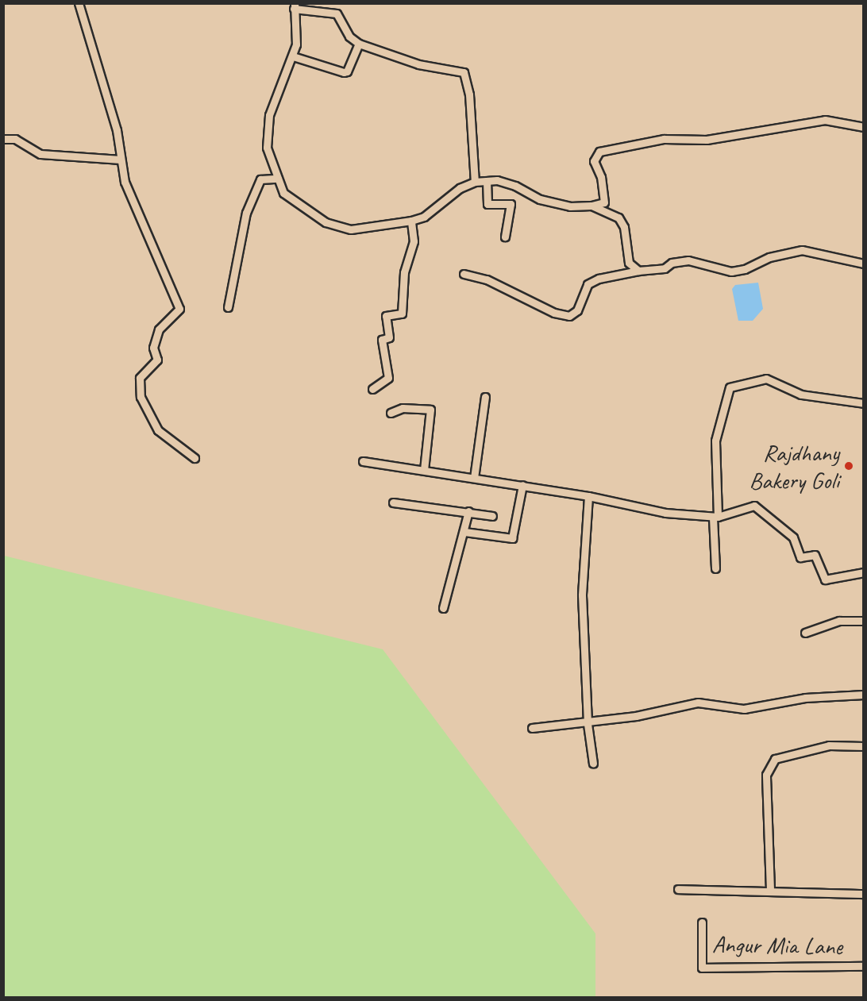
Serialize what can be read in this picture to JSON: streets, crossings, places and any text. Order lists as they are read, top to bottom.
{
  "streets": {
    "street": ["Angur Mia Lane"]
  },
  "places": ["Rajdhany Bakery Goli"]
}
